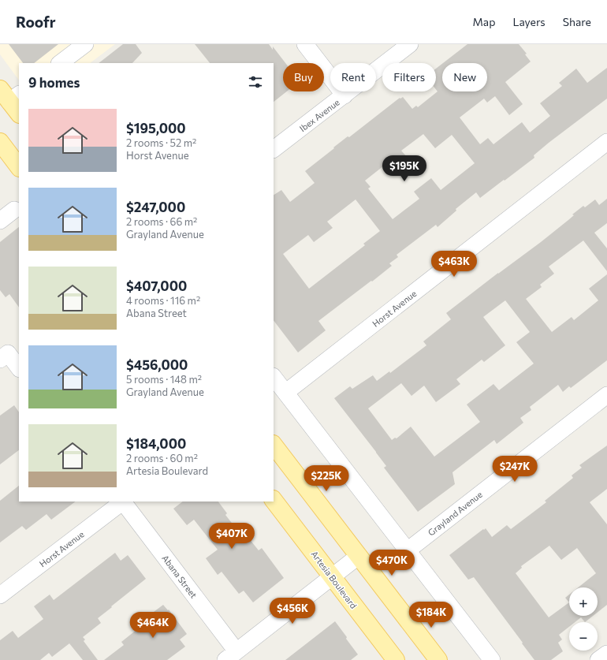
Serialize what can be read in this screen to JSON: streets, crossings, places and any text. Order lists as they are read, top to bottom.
{
  "streets": {
    "main road": ["Artesia Boulevard"],
    "street": [
      "Ibex Avenue",
      "Horst Avenue",
      "Grayland Avenue",
      "Abana Street"
    ]
  },
  "crossings": [
    ["Horst Avenue", "Abana Street"]
  ],
  "page": {
    "header": "Roofr",
    "nav": ["Map", "Layers", "Share"],
    "chip": [
      "Buy",
      "Rent",
      "Filters",
      "New"
    ],
    "heading": "9 homes",
    "list": [
      {
        "name": "$195,000",
        "note": "2 rooms · 52 m² · Horst Avenue"
      },
      {
        "name": "$247,000",
        "note": "2 rooms · 66 m² · Grayland Avenue"
      },
      {
        "name": "$407,000",
        "note": "4 rooms · 116 m² · Abana Street"
      },
      {
        "name": "$456,000",
        "note": "5 rooms · 148 m² · Grayland Avenue"
      },
      {
        "name": "$184,000",
        "note": "2 rooms · 60 m² · Artesia Boulevard"
      }
    ],
    "price": [
      "$195K",
      "$463K",
      "$247K",
      "$225K",
      "$407K",
      "$470K",
      "$456K",
      "$184K",
      "$464K"
    ],
    "map_buttons": ["+", "−"]
  }
}
